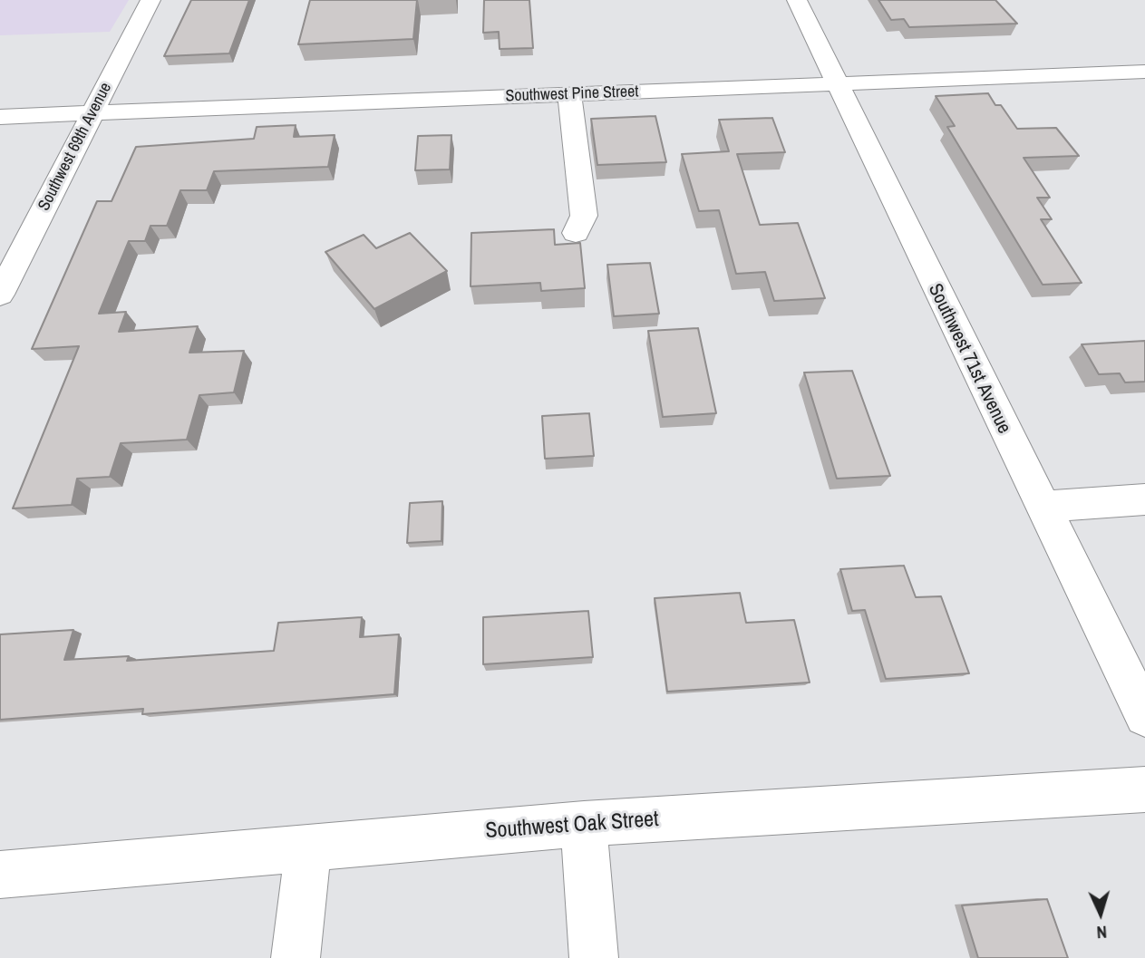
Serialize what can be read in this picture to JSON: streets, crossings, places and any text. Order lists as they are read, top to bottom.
{
  "streets": {
    "street": [
      "Southwest Pine Street",
      "Southwest 69th Avenue",
      "Southwest 71st Avenue",
      "Southwest Oak Street"
    ]
  },
  "crossings": [
    ["Southwest Pine Street", "Southwest 69th Avenue"],
    ["Southwest Pine Street", "Southwest 71st Avenue"]
  ],
  "north": "bottom"
}
